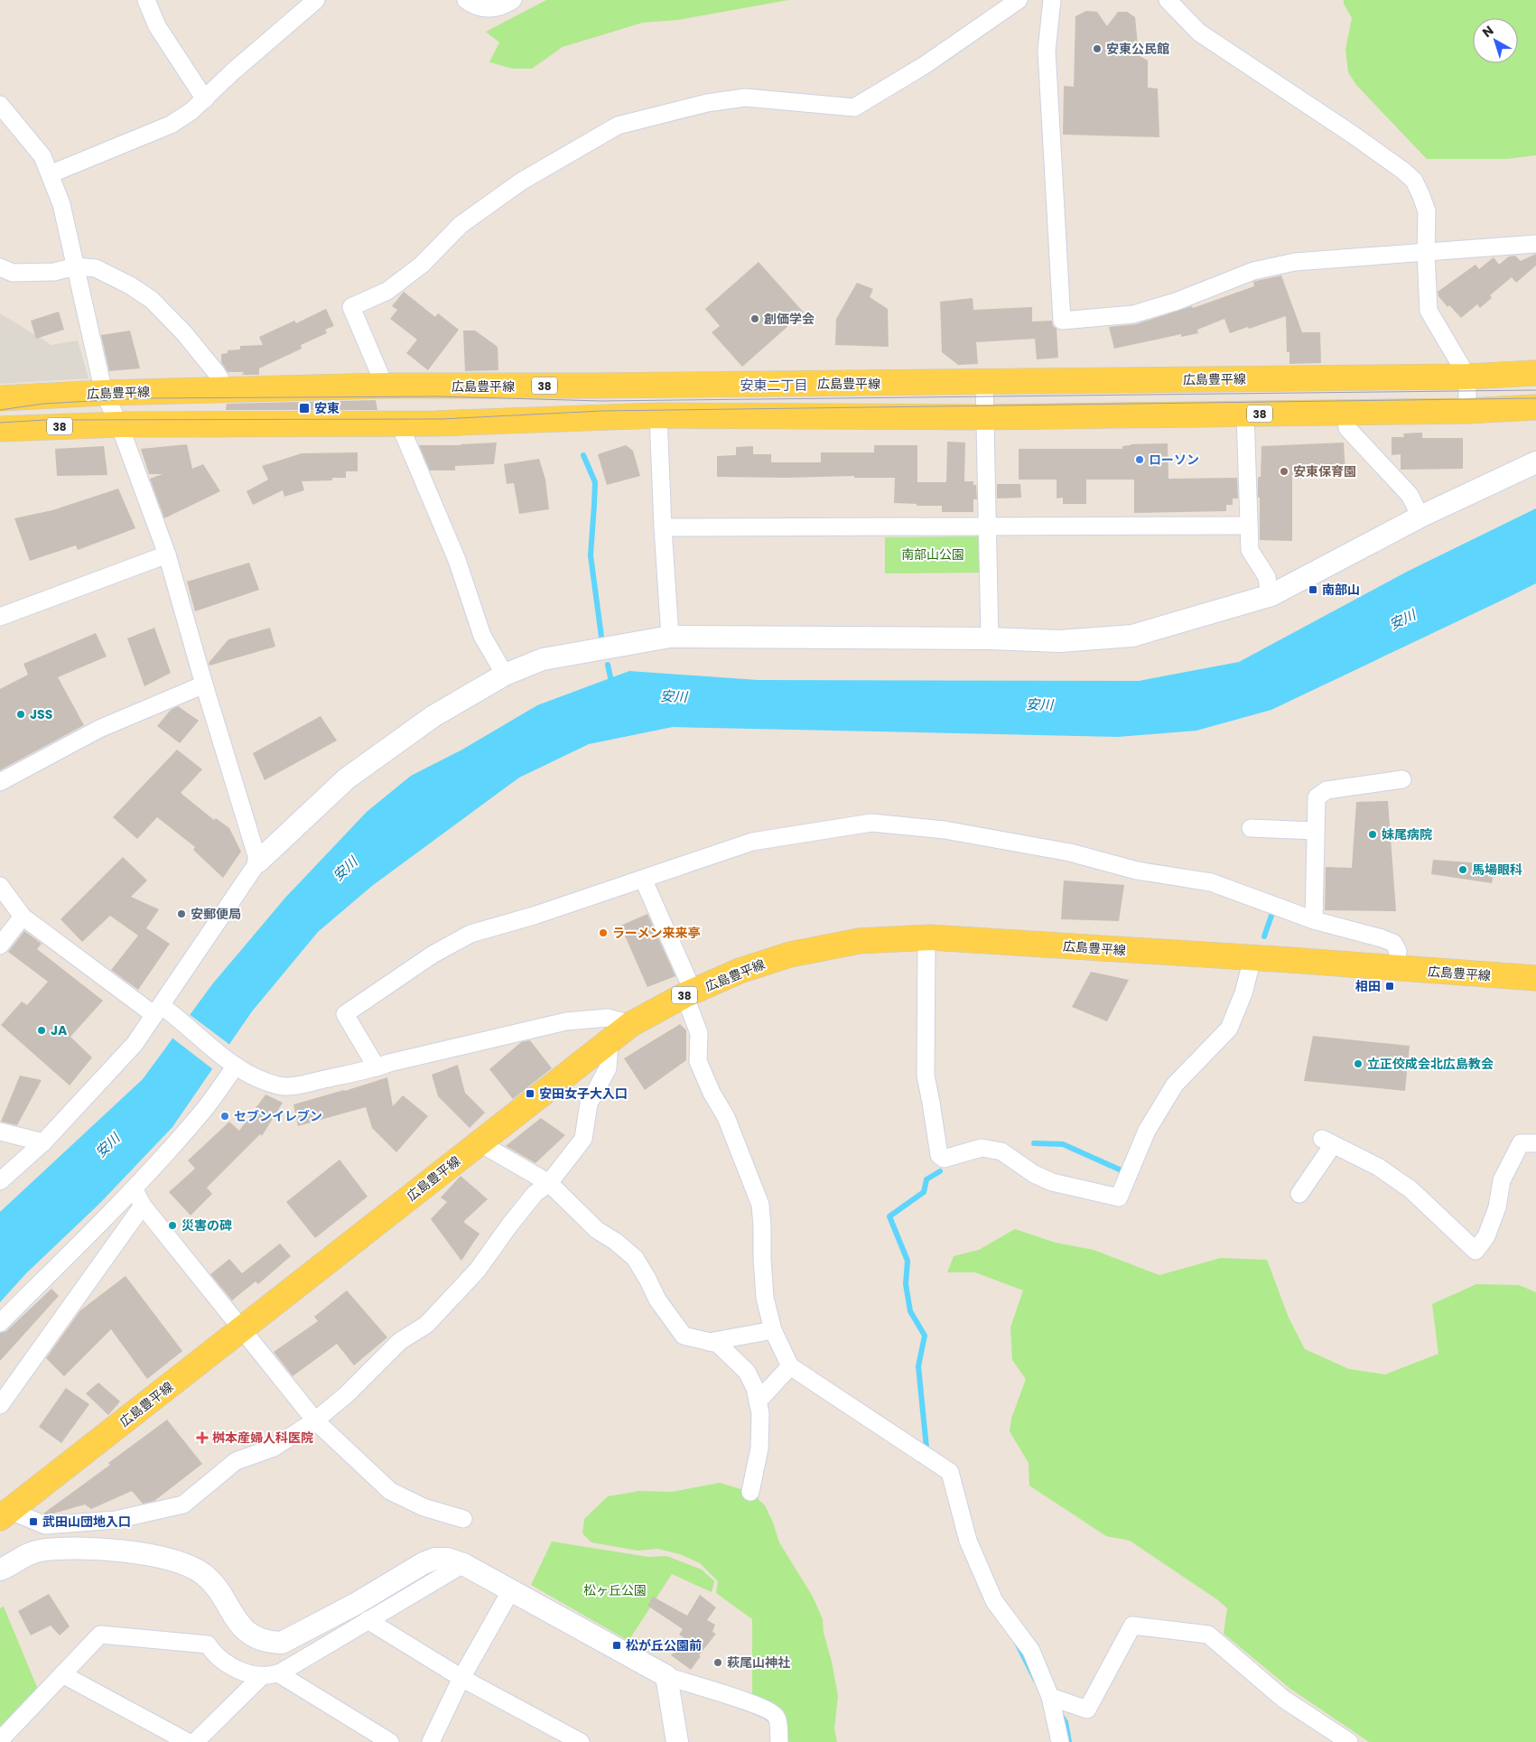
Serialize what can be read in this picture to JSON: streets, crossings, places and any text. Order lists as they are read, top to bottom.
{
  "streets": {
    "main road": ["広島豊平線", "38"]
  },
  "districts": ["安東二丁目"],
  "water": ["安川"],
  "parks": ["南部山公園", "松ヶ丘公園"],
  "places": {
    "other": [
      "安東公民館",
      "創価学会",
      "ローソン",
      "安東保育園",
      "JSS",
      "妹尾病院",
      "馬場眼科",
      "安郵便局",
      "ラーメン来来亭",
      "JA",
      "立正佼成会北広島教会",
      "セブンイレブン",
      "災害の碑",
      "萩尾山神社"
    ],
    "transit": [
      "安東",
      "南部山",
      "相田",
      "安田女子大入口",
      "武田山団地入口",
      "松が丘公園前"
    ],
    "health": ["桝本産婦人科医院"]
  },
  "north": "top left"
}
